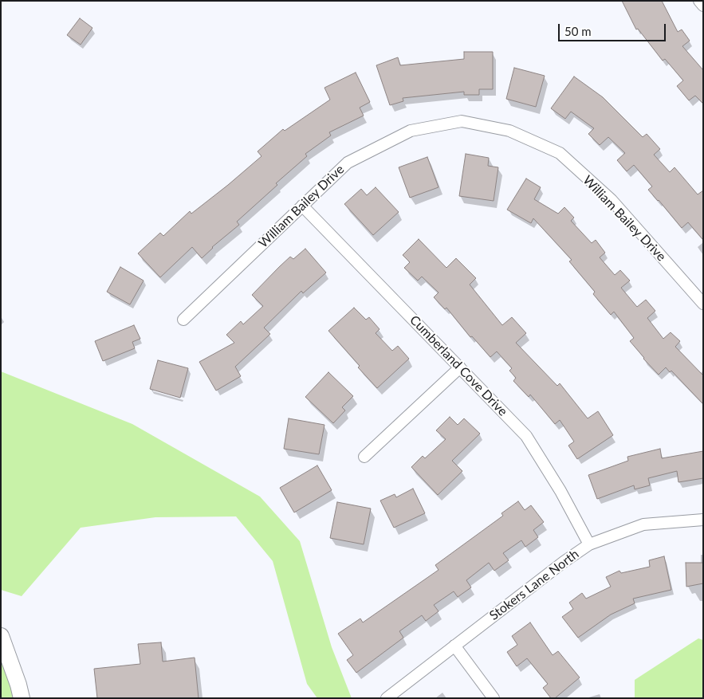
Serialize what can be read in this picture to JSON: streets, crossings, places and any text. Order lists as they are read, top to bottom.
{
  "streets": {
    "street": ["William Bailey Drive", "Cumberland Cove Drive", "Stokers Lane North"]
  },
  "crossings": [
    ["William Bailey Drive", "Cumberland Cove Drive"],
    ["Cumberland Cove Drive", "Stokers Lane North"]
  ],
  "scale_bar": "50 m"
}
